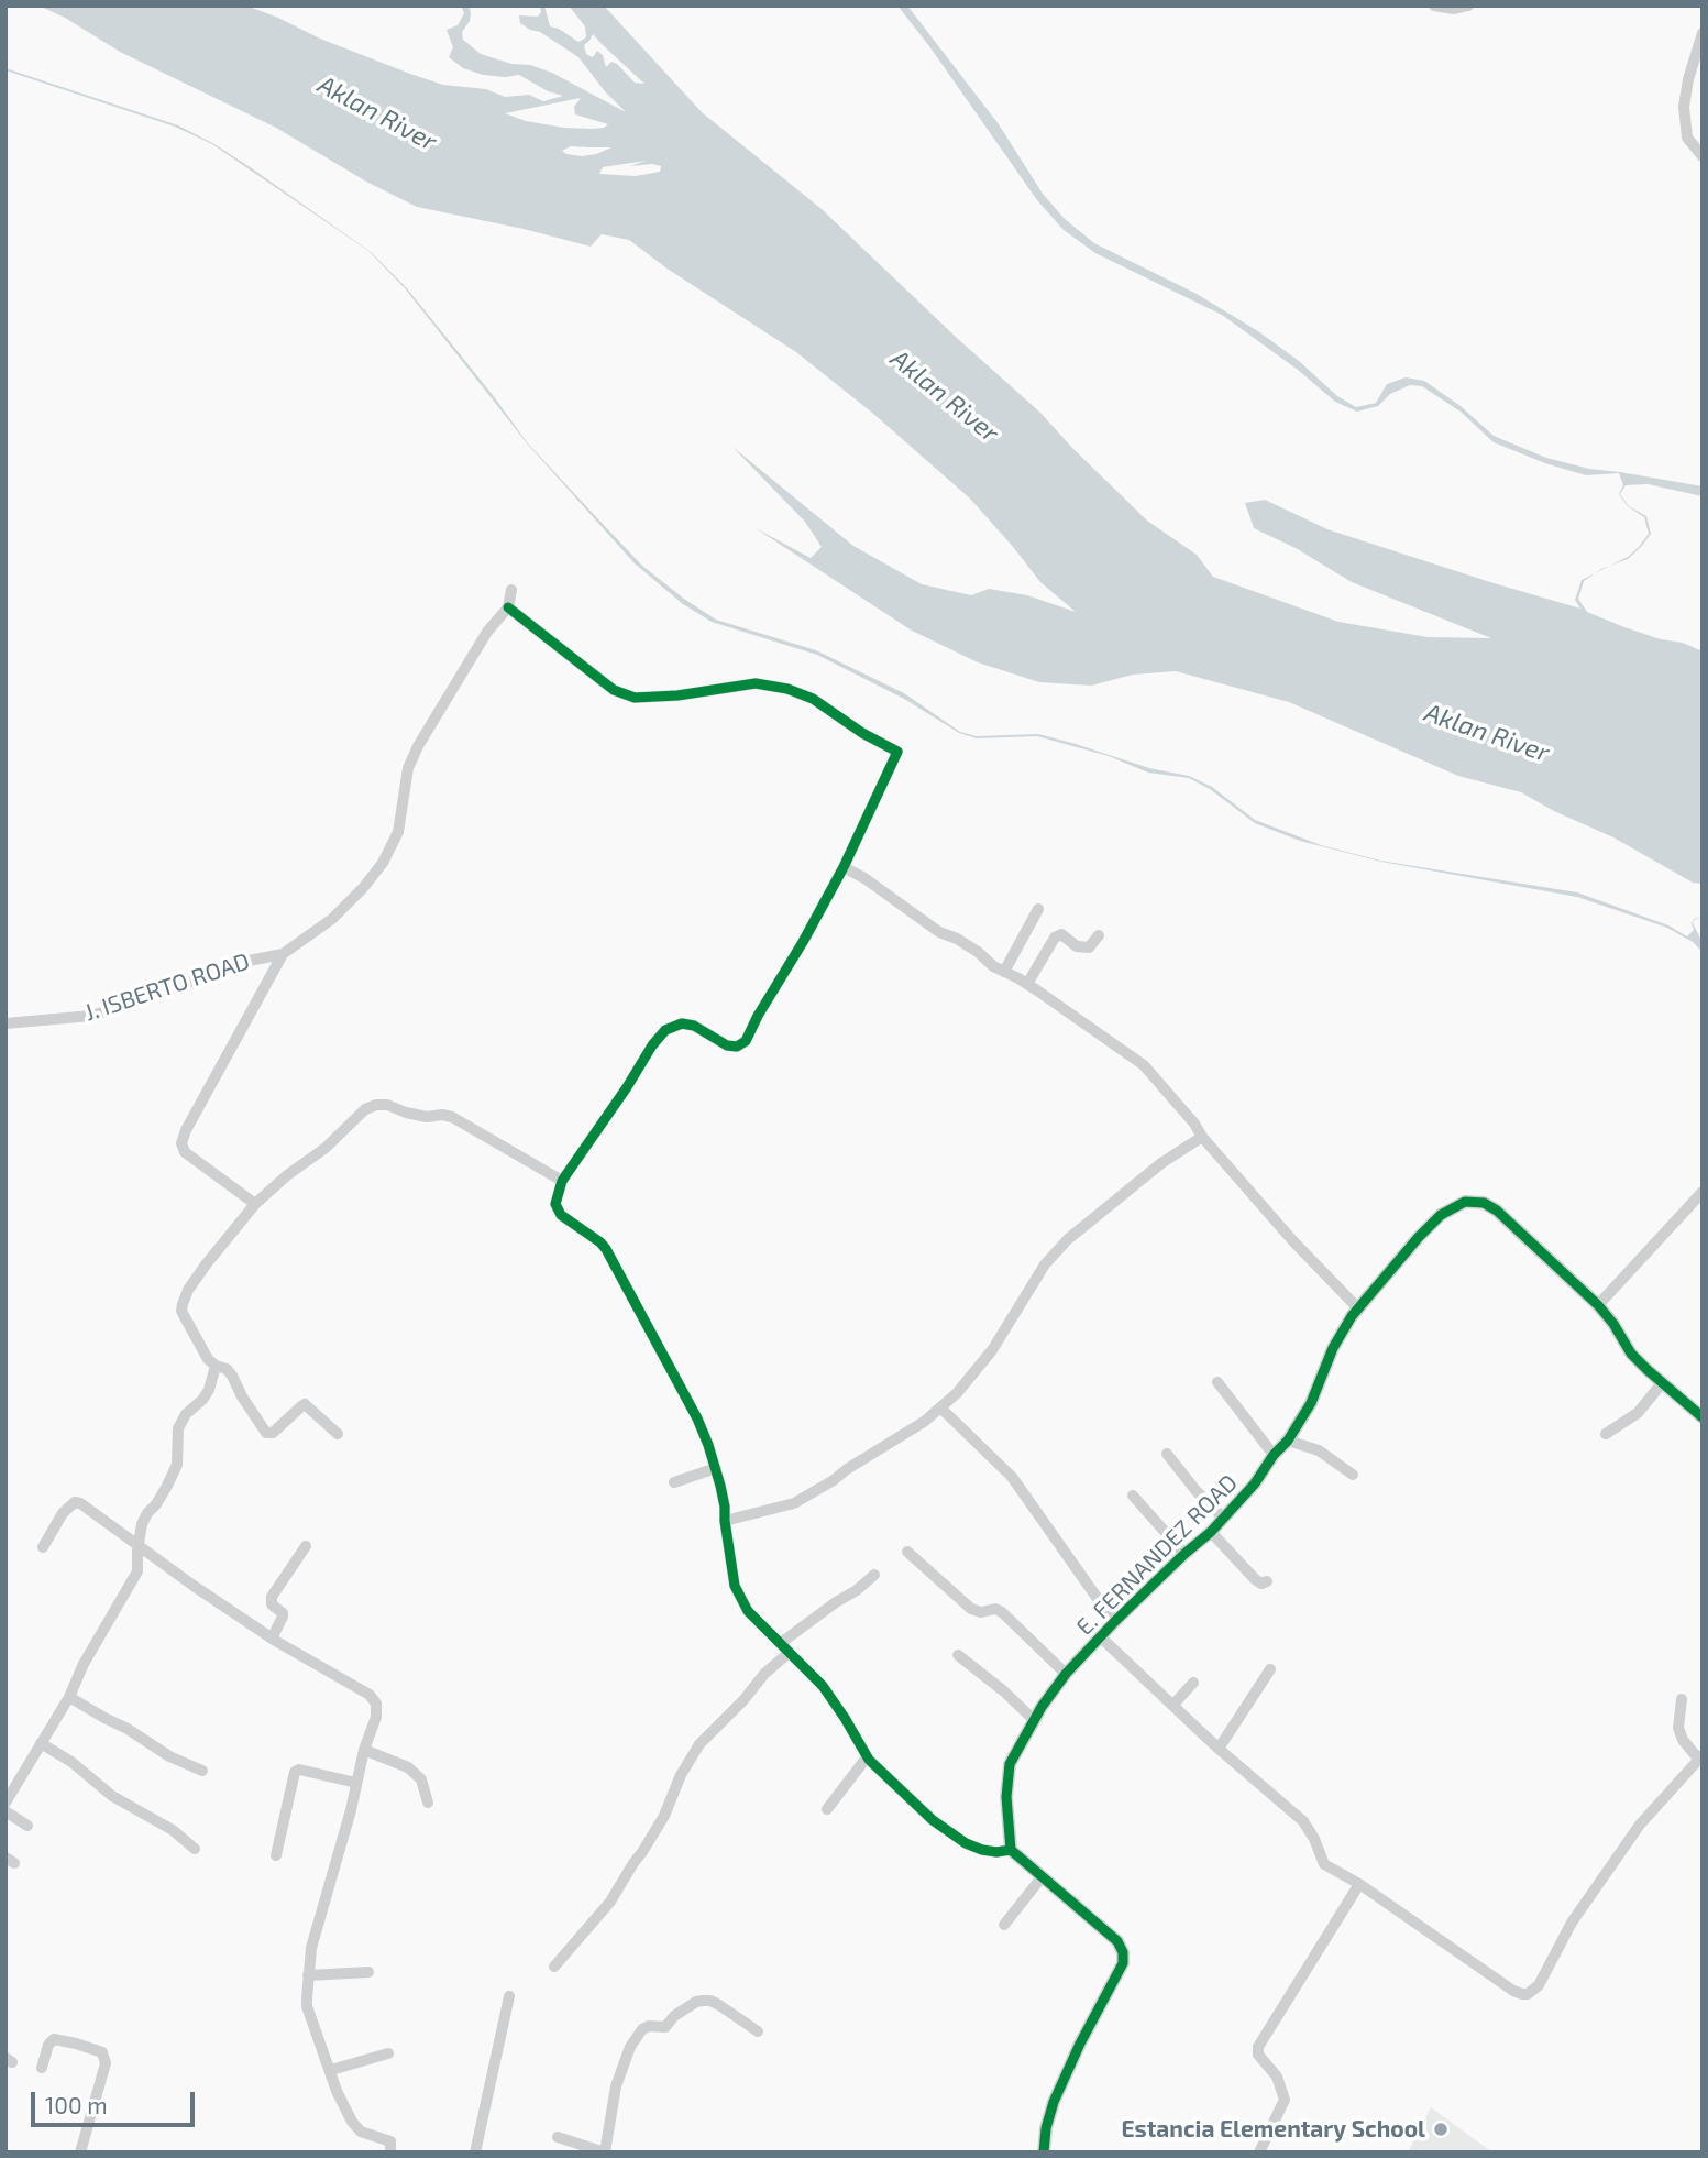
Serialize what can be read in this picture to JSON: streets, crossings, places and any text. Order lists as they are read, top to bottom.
{
  "streets": {
    "street": ["J. ISBERTO ROAD", "E. FERNANDEZ ROAD"]
  },
  "water": ["Aklan River"],
  "places": ["Estancia Elementary School"],
  "scale_bar": "100 m"
}
